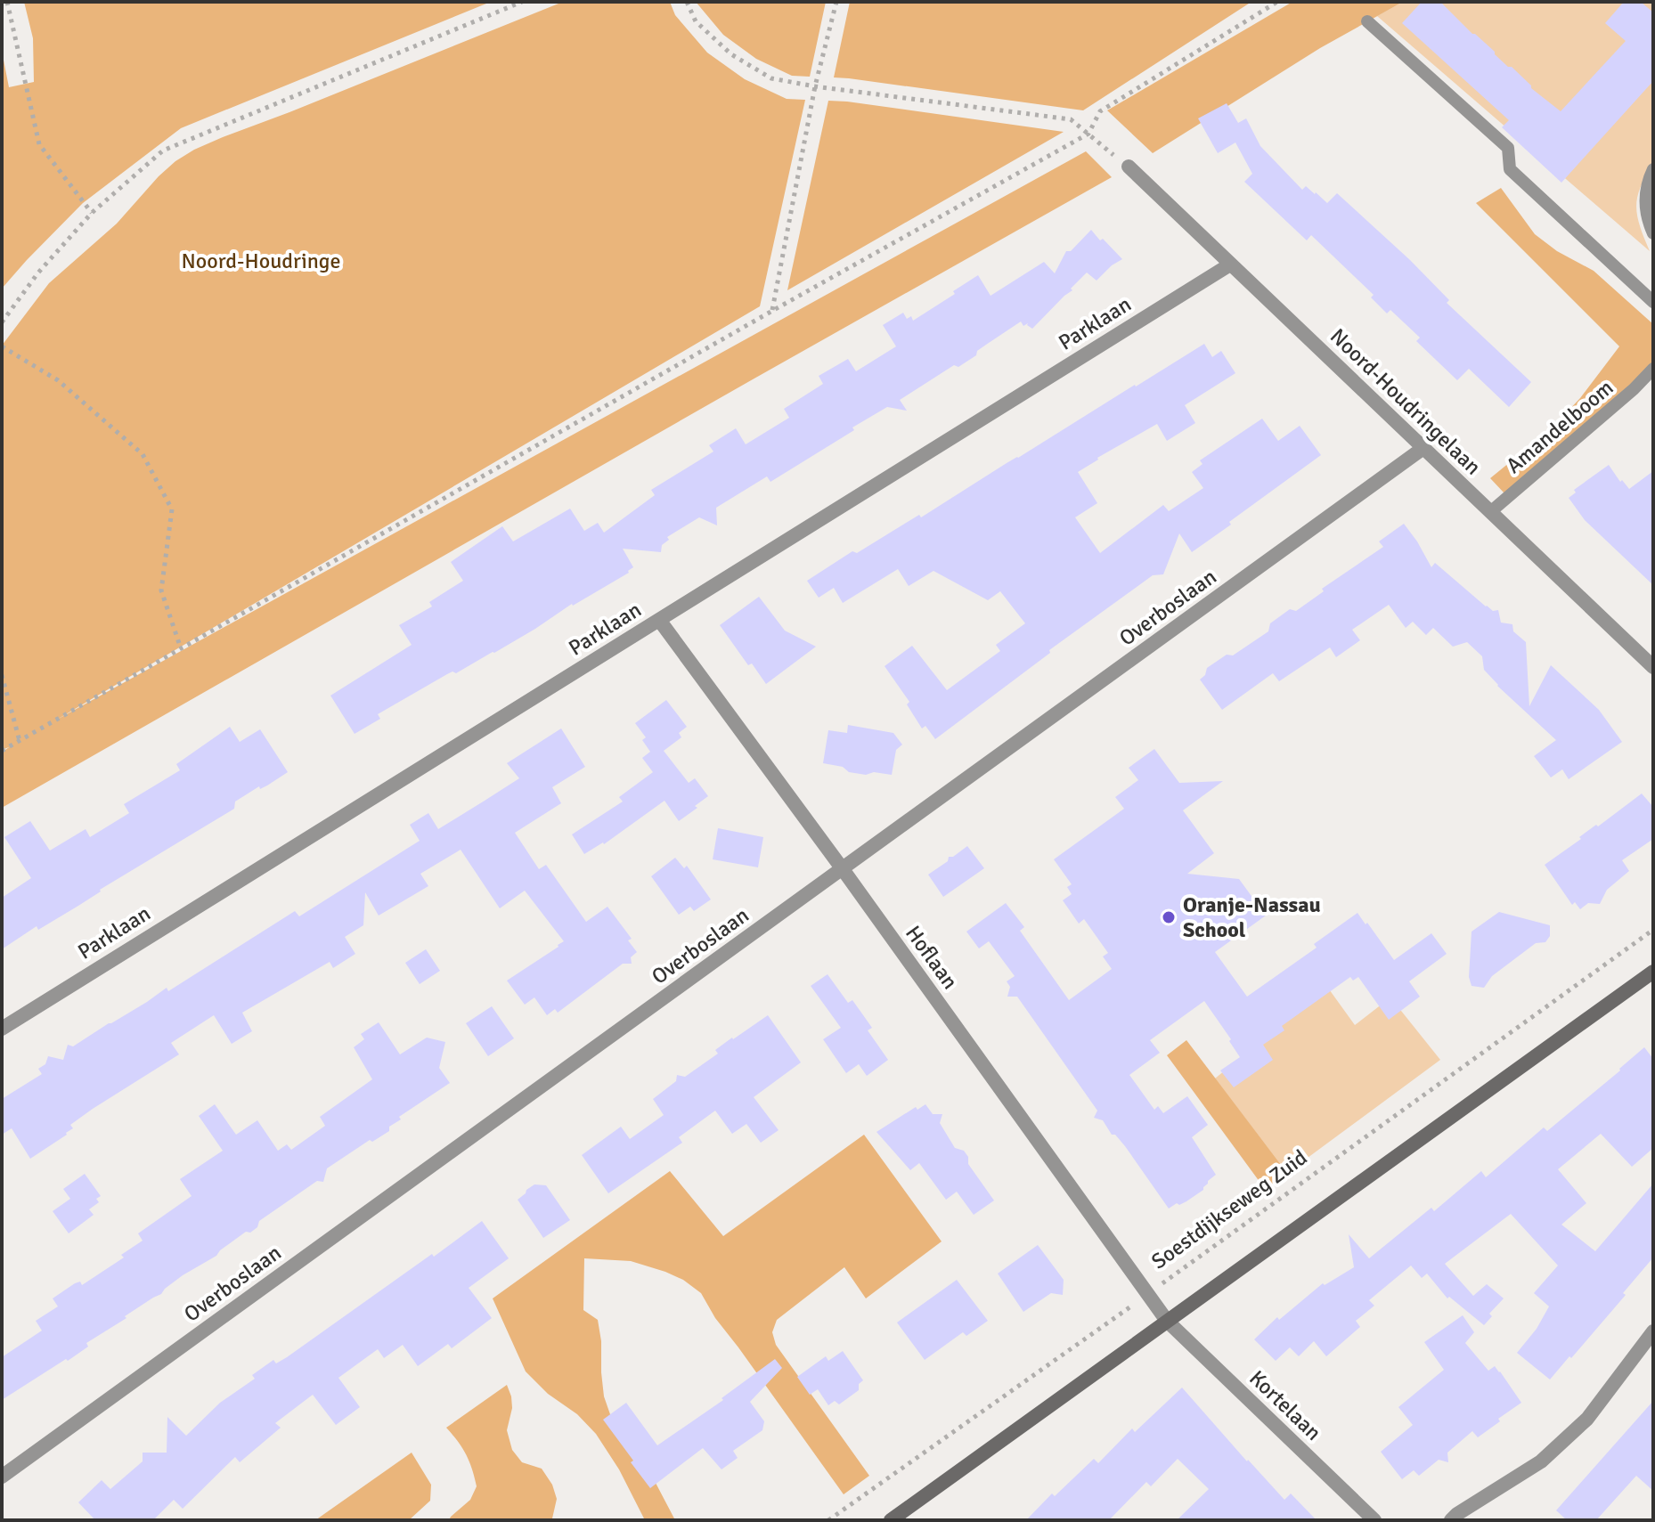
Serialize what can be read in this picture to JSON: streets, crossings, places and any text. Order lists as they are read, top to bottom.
{
  "streets": {
    "street": [
      "Parklaan",
      "Noord-Houdringelaan",
      "Overboslaan",
      "Hoflaan",
      "Kortelaan"
    ],
    "lane": ["Amandelboom"],
    "path": ["Soestdijkseweg Zuid"]
  },
  "crossings": [
    ["Parklaan", "Noord-Houdringelaan"],
    ["Parklaan", "Hoflaan"],
    ["Noord-Houdringelaan", "Amandelboom"],
    ["Noord-Houdringelaan", "Overboslaan"],
    ["Overboslaan", "Hoflaan"],
    ["Hoflaan", "Soestdijkseweg Zuid"],
    ["Hoflaan", "Kortelaan"]
  ],
  "parks": ["Noord-Houdringe"],
  "places": ["Oranje-Nassau School"]
}
